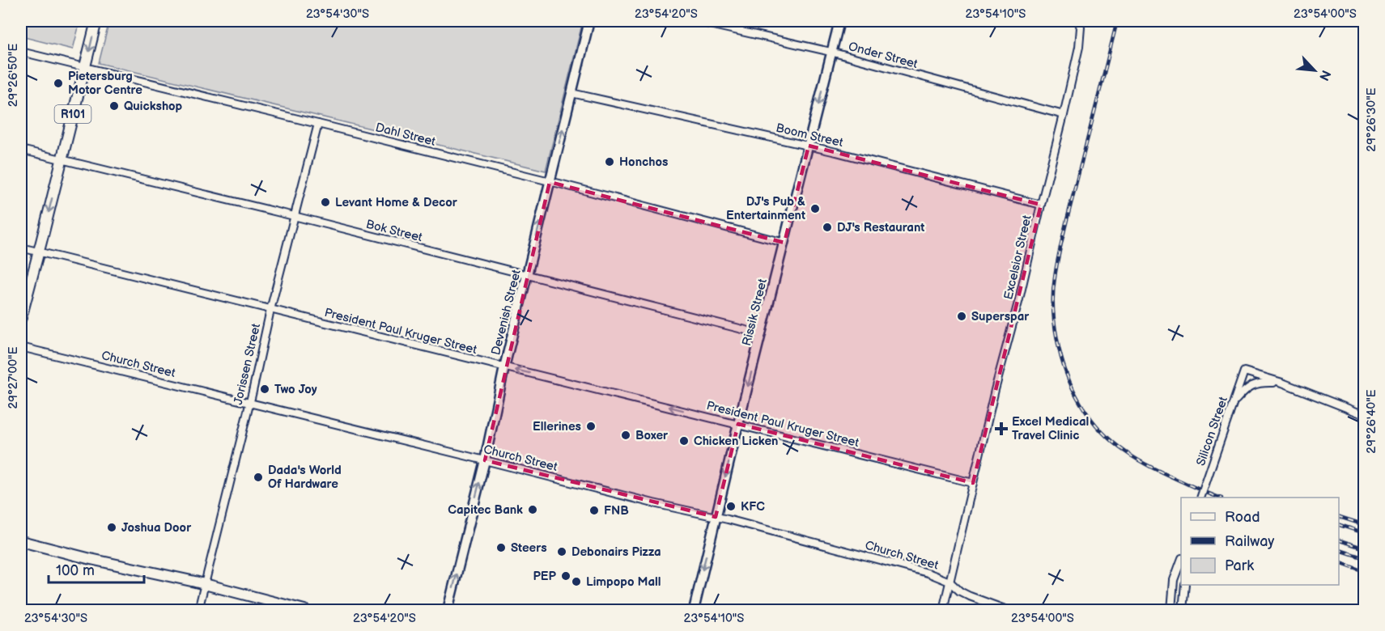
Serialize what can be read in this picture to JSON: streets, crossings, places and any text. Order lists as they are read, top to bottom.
{
  "streets": {
    "main road": ["R101", "Devenish Street", "Rissik Street"],
    "street": [
      "Onder Street",
      "Dahl Street",
      "Boom Street",
      "Bok Street",
      "Excelsior Street",
      "President Paul Kruger Street",
      "Church Street",
      "Jorissen Street",
      "Silicon Street"
    ]
  },
  "crossings": [
    ["Onder Street", "Excelsior Street"],
    ["Onder Street", "Rissik Street"],
    ["R101", "Dahl Street"],
    ["R101", "Bok Street"],
    ["R101", "President Paul Kruger Street"],
    ["Dahl Street", "Devenish Street"],
    ["Dahl Street", "Rissik Street"],
    ["Dahl Street", "Jorissen Street"],
    ["Boom Street", "Excelsior Street"],
    ["Boom Street", "Devenish Street"],
    ["Boom Street", "Rissik Street"],
    ["Bok Street", "Devenish Street"],
    ["Bok Street", "Rissik Street"],
    ["Bok Street", "Jorissen Street"],
    ["Excelsior Street", "President Paul Kruger Street"],
    ["Excelsior Street", "Church Street"],
    ["Devenish Street", "President Paul Kruger Street"],
    ["Devenish Street", "Church Street"],
    ["Rissik Street", "President Paul Kruger Street"],
    ["Rissik Street", "Church Street"],
    ["President Paul Kruger Street", "Jorissen Street"],
    ["Church Street", "Jorissen Street"]
  ],
  "one_way": ["Devenish Street", "Rissik Street"],
  "places": {
    "other": [
      "Pietersburg Motor Centre",
      "Quickshop",
      "Honchos",
      "Levant Home & Decor",
      "DJ's Pub & Entertainment",
      "DJ's Restaurant",
      "Superspar",
      "Two Joy",
      "Ellerines",
      "Boxer",
      "Chicken Licken",
      "Dada's World Of Hardware",
      "KFC",
      "Capitec Bank",
      "FNB",
      "Joshua Door",
      "Steers",
      "Debonairs Pizza",
      "PEP",
      "Limpopo Mall"
    ],
    "health": ["Excel Medical Travel Clinic"]
  },
  "legend": ["Road", "Railway", "Park"],
  "scale_bar": "100 m",
  "north": "bottom right",
  "coordinates": [
    "23°54'30\"S",
    "23°54'20\"S",
    "23°54'10\"S",
    "23°54'00\"S",
    "29°26'50\"E",
    "29°26'30\"E",
    "29°27'00\"E",
    "29°26'40\"E"
  ]
}
